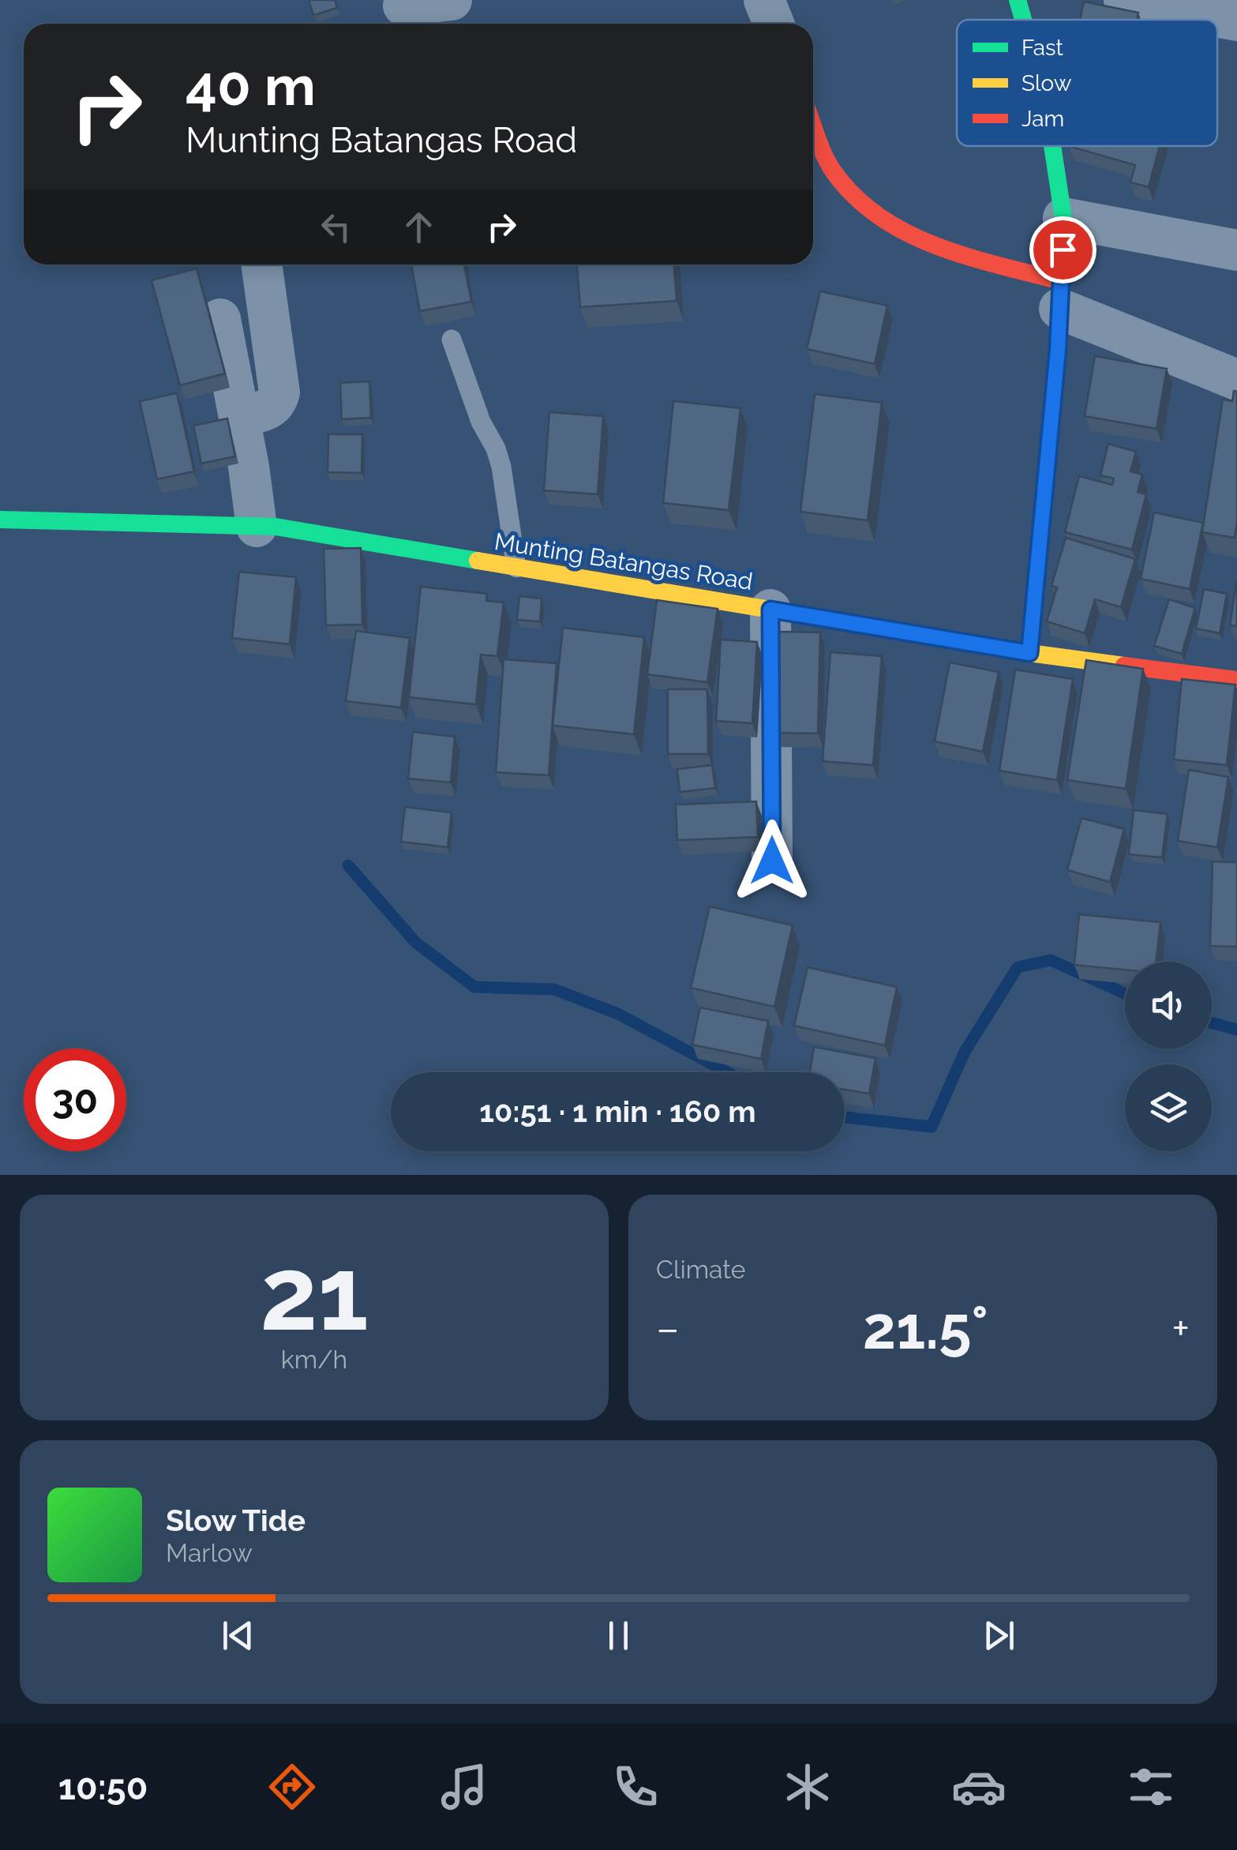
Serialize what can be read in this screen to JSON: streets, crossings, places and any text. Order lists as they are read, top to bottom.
{
  "streets": {
    "street": ["Munting Batangas Road"]
  },
  "legend": ["Fast", "Slow", "Jam"],
  "page": {
    "turn": ["40 m", "Munting Batangas Road"],
    "limit": "30",
    "trip": "10:51 · 1 min · 160 m",
    "tile": [
      ["21", "km/h"],
      "Climate"
    ],
    "heat": ["−", "21.5°", "+"],
    "song": ["Slow Tide", "Marlow"],
    "tabs": "10:50"
  }
}
